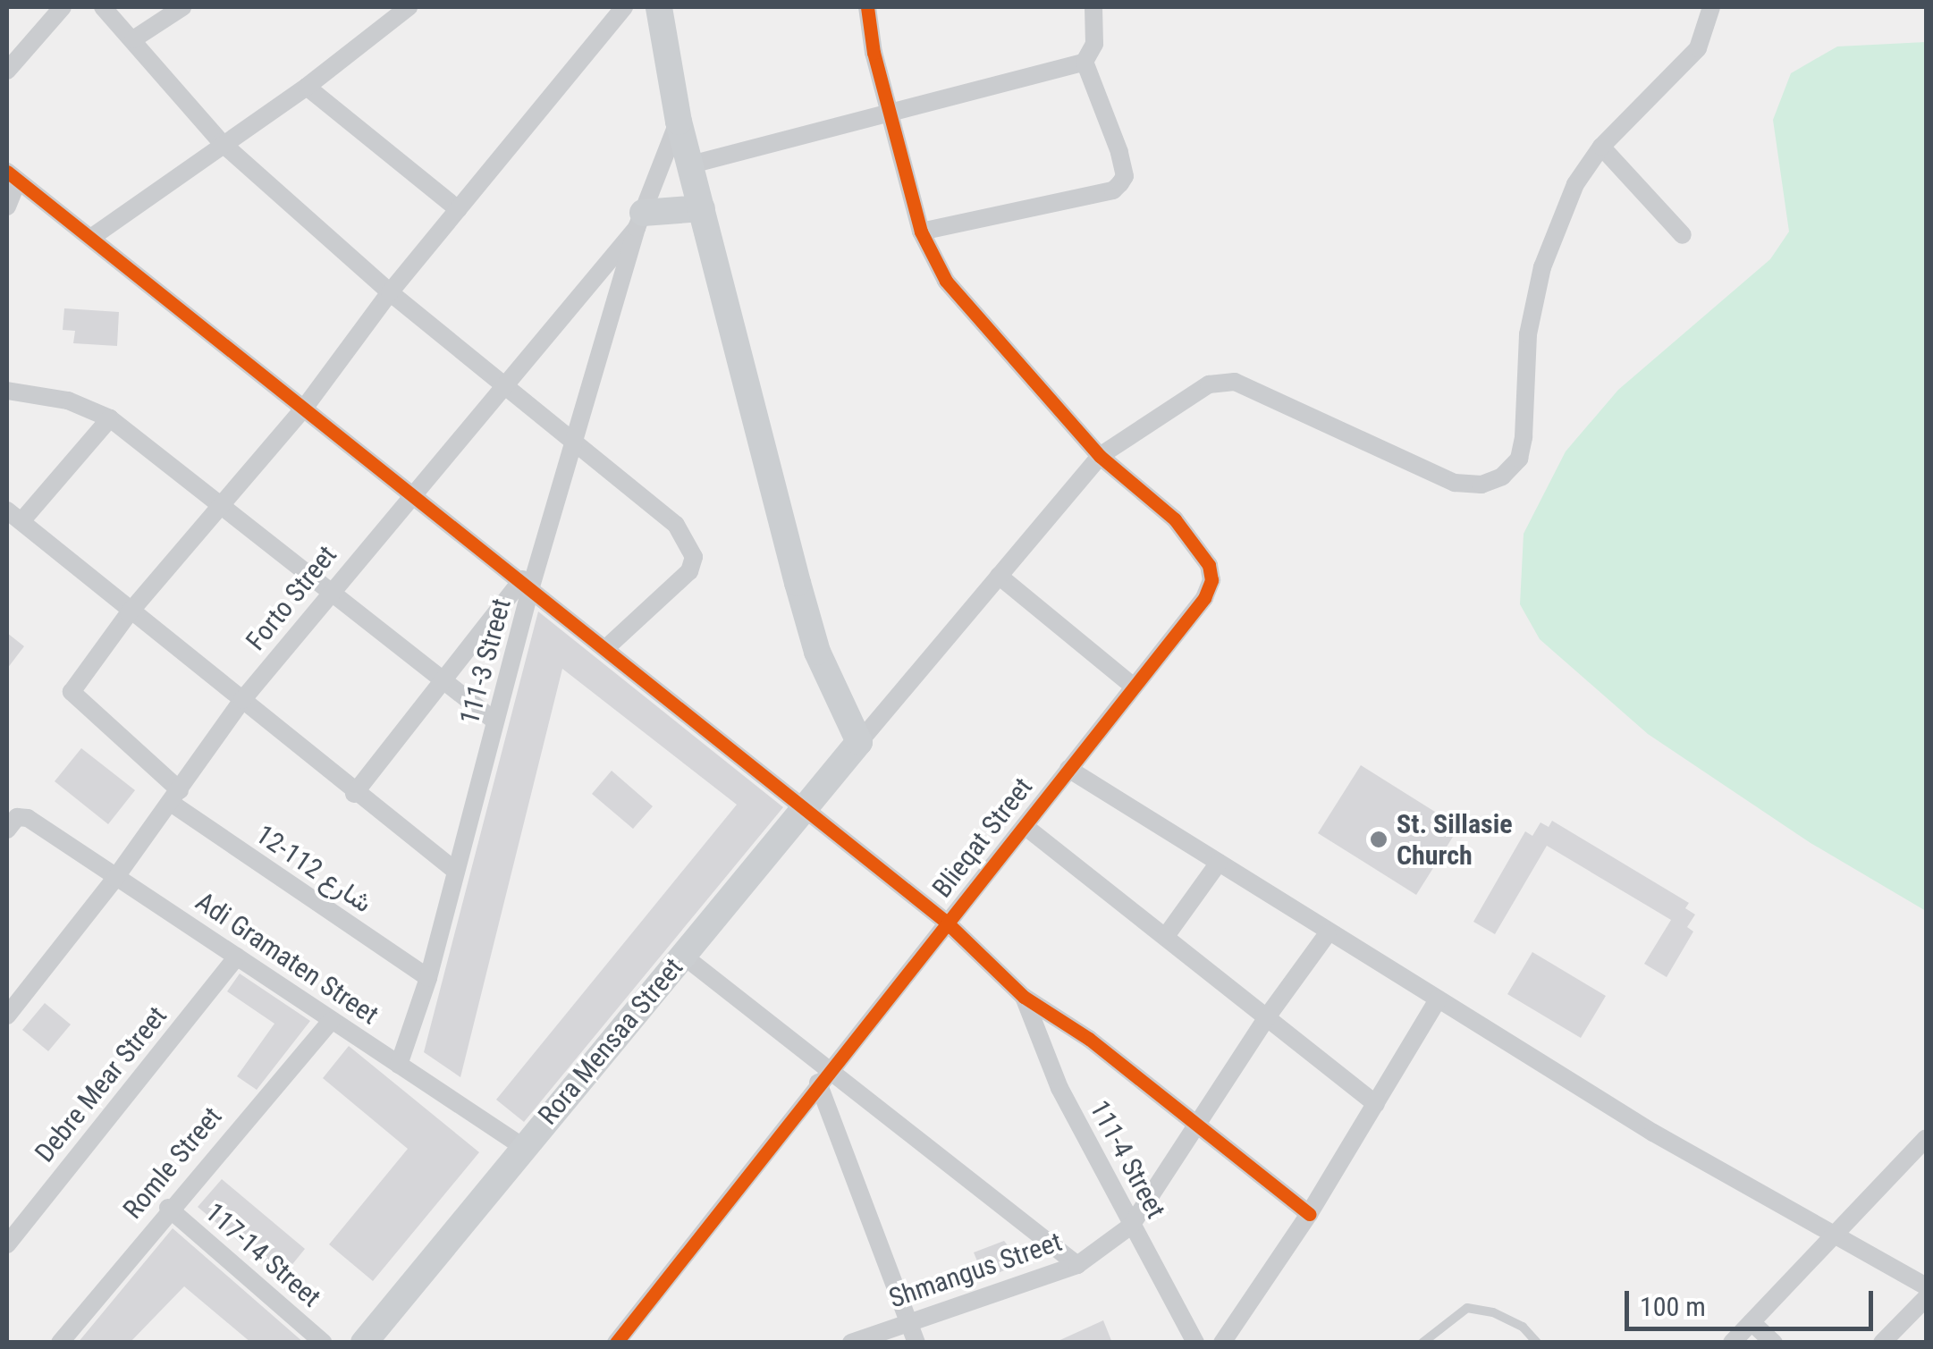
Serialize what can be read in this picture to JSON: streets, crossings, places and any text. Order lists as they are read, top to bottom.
{
  "streets": {
    "main road": ["Rora Mensaa Street"],
    "street": [
      "Forto Street",
      "111-3 Street",
      "Blieqat Street",
      "شارع 112-12",
      "Adi Gramaten Street",
      "Debre Mear Street",
      "111-4 Street",
      "Romle Street",
      "117-14 Street",
      "Shmangus Street"
    ]
  },
  "crossings": [
    ["Forto Street", "111-3 Street"],
    ["Forto Street", "شارع 112-12"],
    ["Forto Street", "Adi Gramaten Street"],
    ["111-3 Street", "شارع 112-12"],
    ["111-3 Street", "Adi Gramaten Street"],
    ["Adi Gramaten Street", "Rora Mensaa Street"],
    ["Adi Gramaten Street", "Debre Mear Street"],
    ["Adi Gramaten Street", "Romle Street"],
    ["111-4 Street", "Shmangus Street"],
    ["Romle Street", "117-14 Street"]
  ],
  "places": ["St. Sillasie Church"],
  "scale_bar": "100 m"
}
